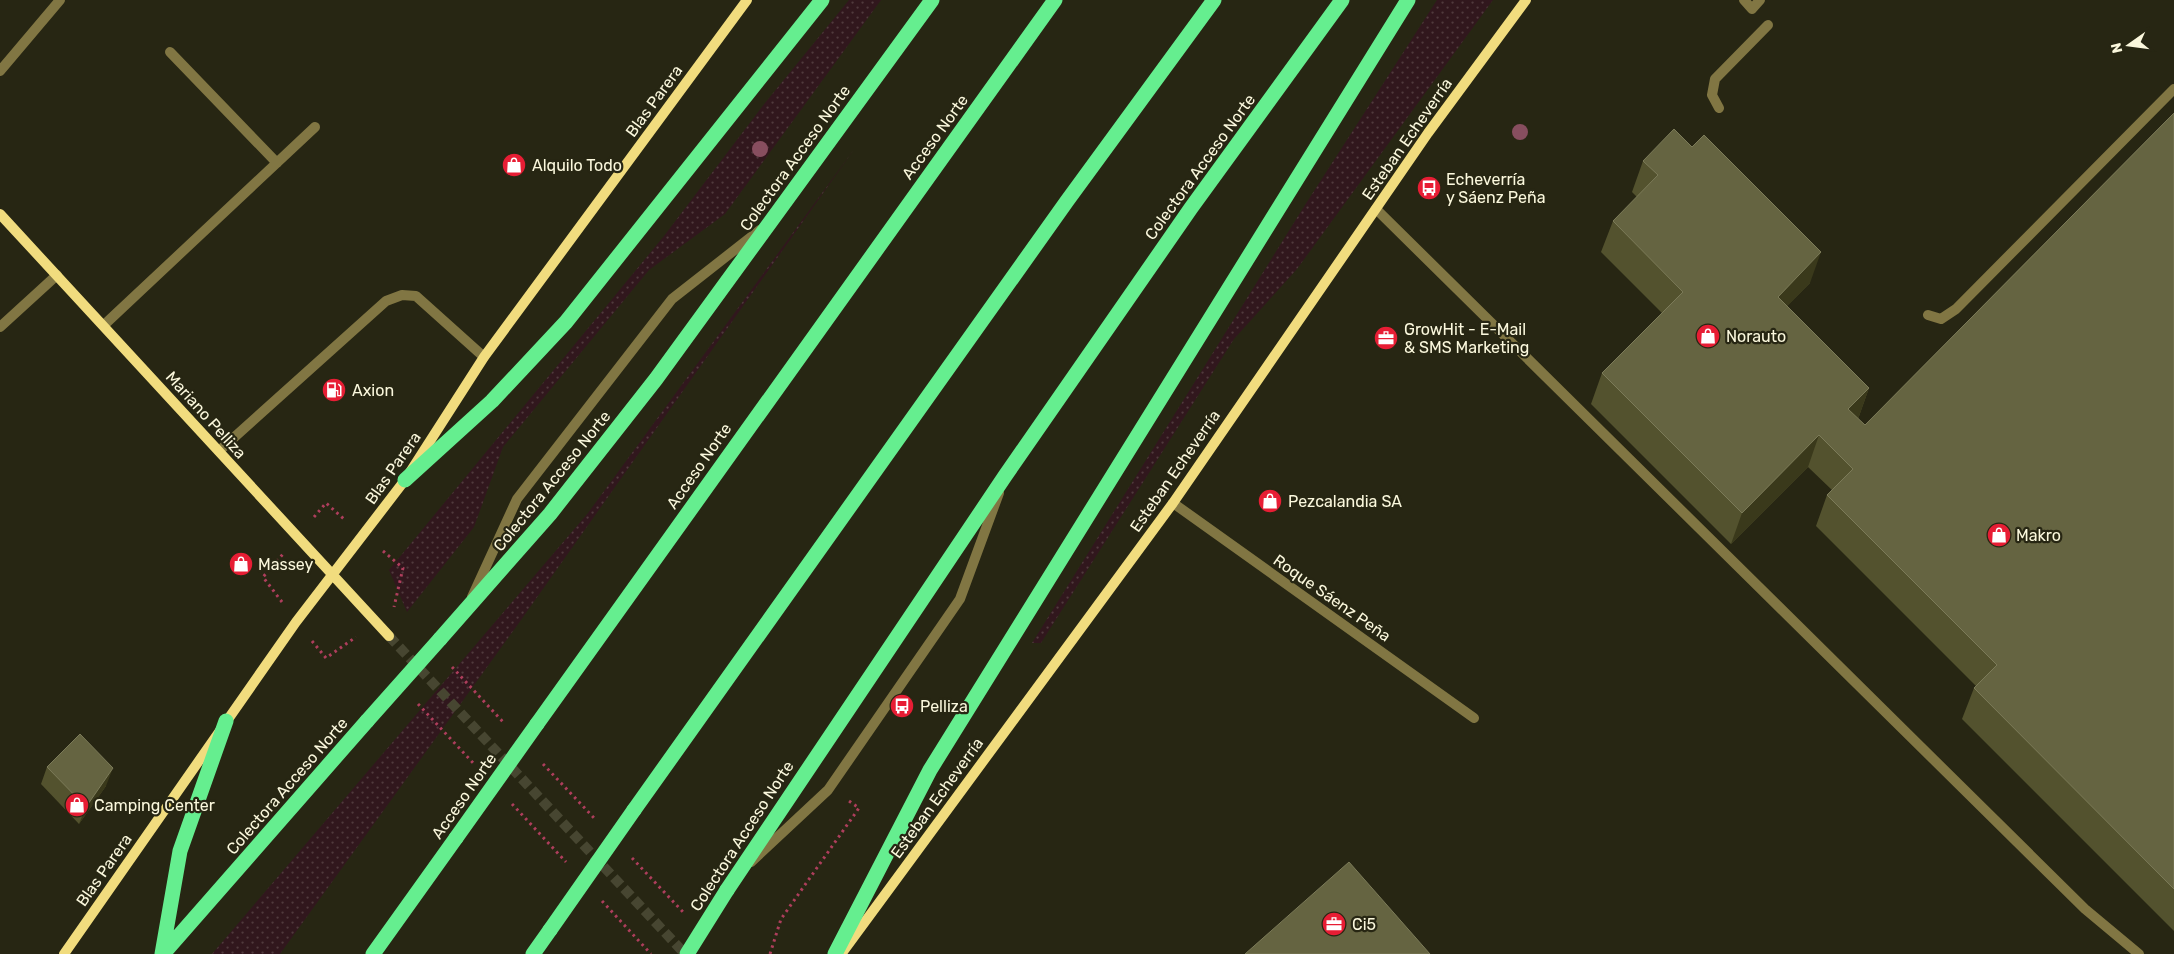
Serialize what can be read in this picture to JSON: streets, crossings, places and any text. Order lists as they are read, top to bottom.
{
  "streets": {
    "highway": ["Acceso Norte", "Colectora Acceso Norte"],
    "street": [
      "Blas Parera",
      "Esteban Echeverría",
      "Mariano Pelliza",
      "Roque Sáenz Peña"
    ]
  },
  "crossings": [
    ["Blas Parera", "Mariano Pelliza"],
    ["Esteban Echeverría", "Roque Sáenz Peña"]
  ],
  "places": {
    "shop": [
      "Alquilo Todo",
      "Norauto",
      "Pezcalandia SA",
      "Makro",
      "Massey",
      "Camping Center"
    ],
    "bus stop": ["Echeverría y Sáenz Peña", "Pelliza"],
    "office": ["GrowHit - E-Mail & SMS Marketing", "Ci5"],
    "fuel station": ["Axion"]
  },
  "north": "left"
}
